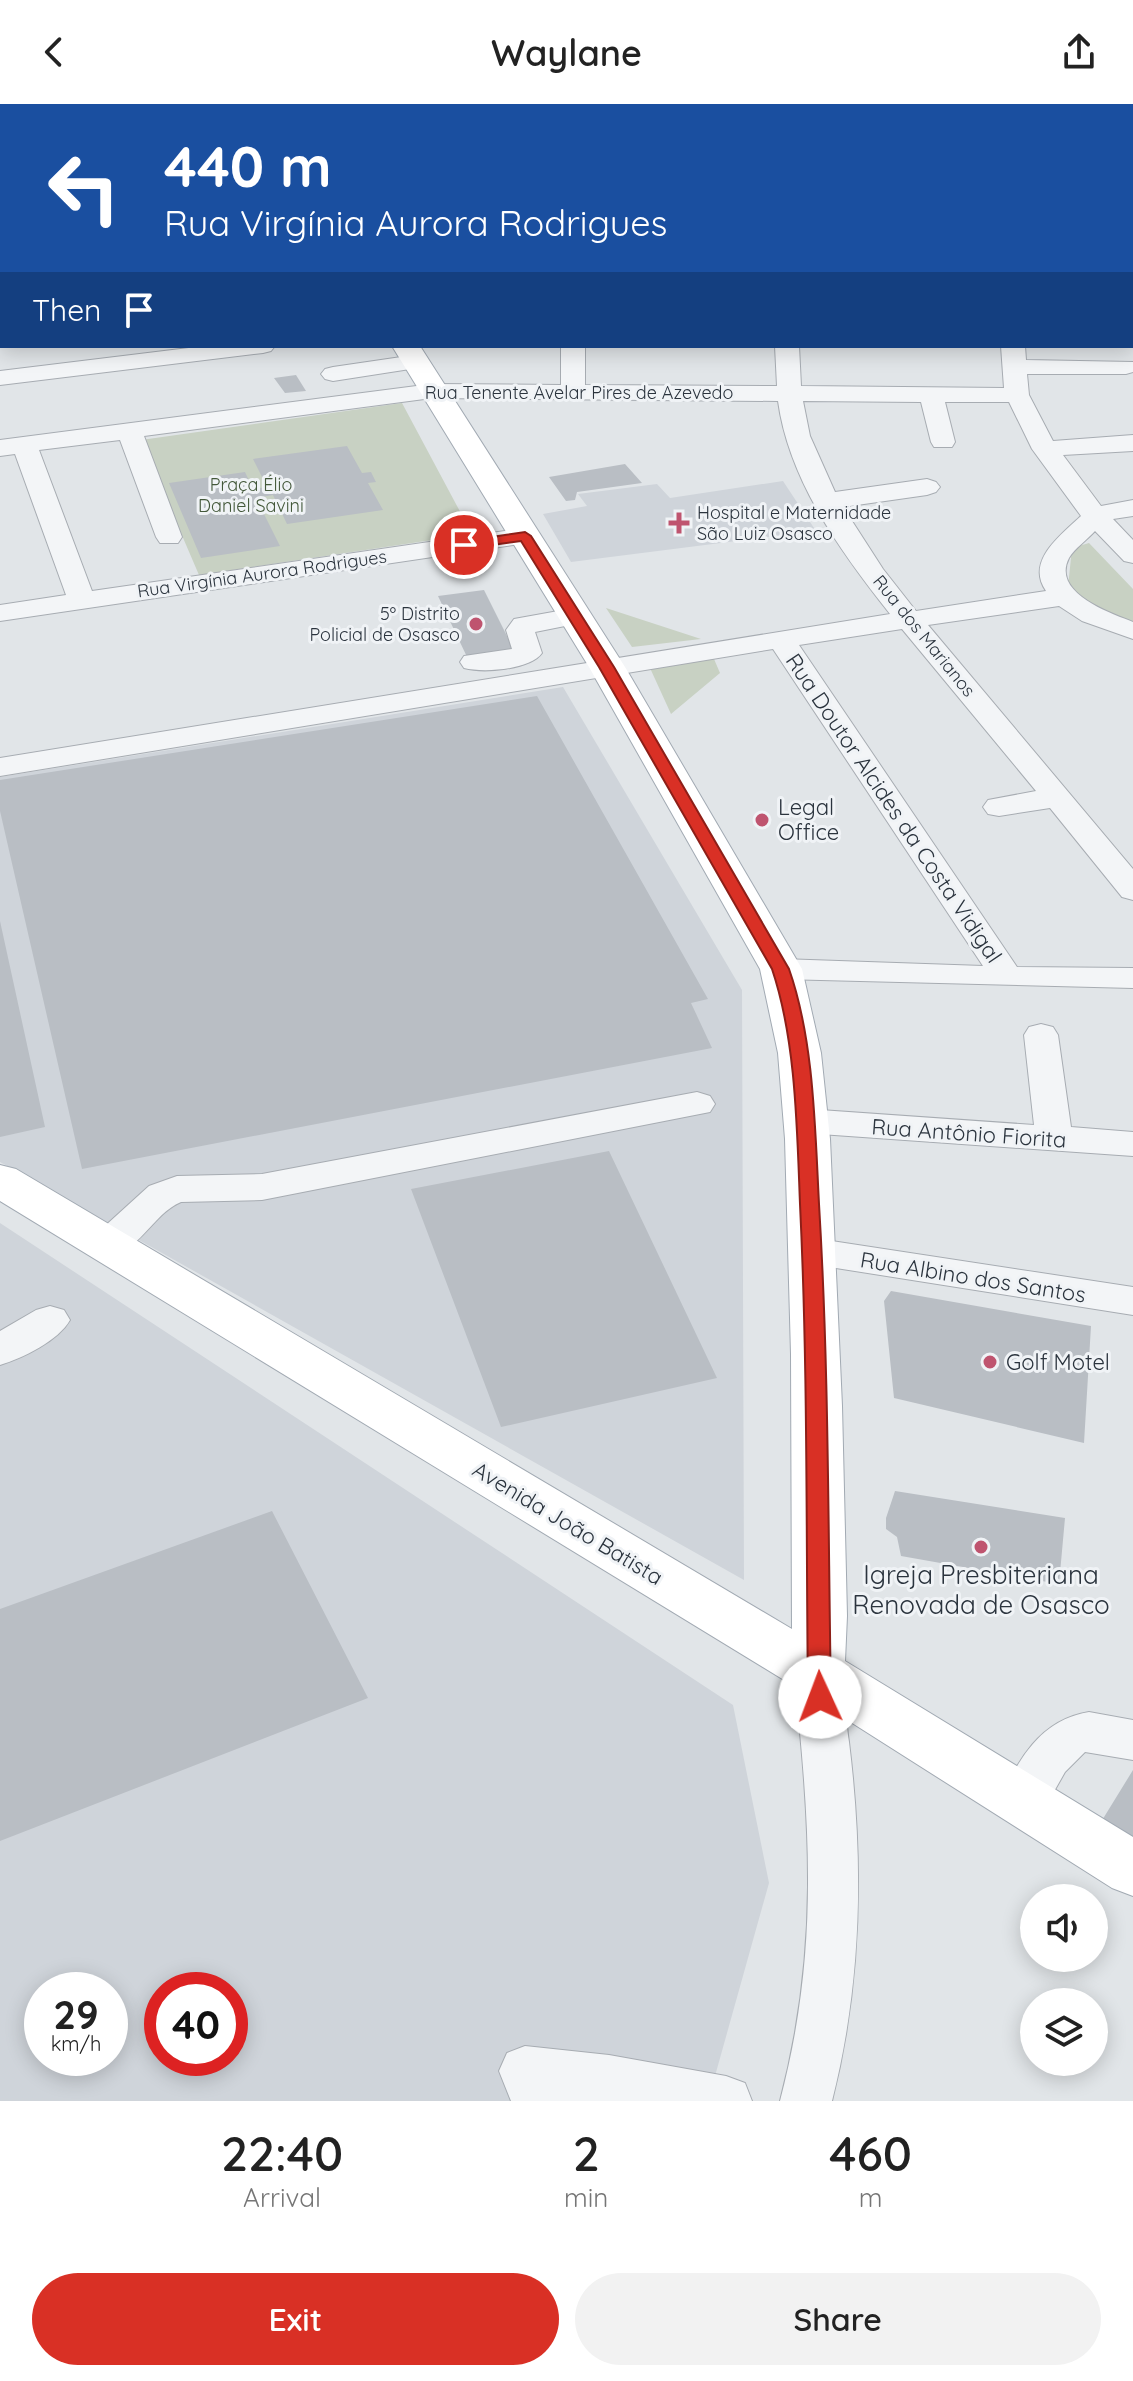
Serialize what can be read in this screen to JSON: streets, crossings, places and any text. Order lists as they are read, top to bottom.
{
  "streets": {
    "main road": ["Avenida João Batista"],
    "street": [
      "Rua Tenente Avelar Pires de Azevedo",
      "Rua Virgínia Aurora Rodrigues",
      "Rua dos Marianos",
      "Rua Doutor Alcides da Costa Vidigal",
      "Rua Antônio Fiorita",
      "Rua Albino dos Santos"
    ]
  },
  "crossings": [
    ["Rua Tenente Avelar Pires de Azevedo", "Rua dos Marianos"]
  ],
  "parks": ["Praça Élio Daniel Savini"],
  "places": {
    "health": ["Hospital e Maternidade São Luiz Osasco"],
    "other": [
      "5º Distrito Policial de Osasco",
      "Legal Office",
      "Golf Motel",
      "Igreja Presbiteriana Renovada de Osasco"
    ]
  },
  "page": {
    "header": "Waylane",
    "turn": ["440 m", "Rua Virgínia Aurora Rodrigues"],
    "then": "Then",
    "speed": "29 km/h",
    "limit": "40",
    "eta": [
      "22:40",
      "Arrival",
      "2",
      "min",
      "460",
      "m"
    ],
    "buttons": ["Exit", "Share"]
  }
}
